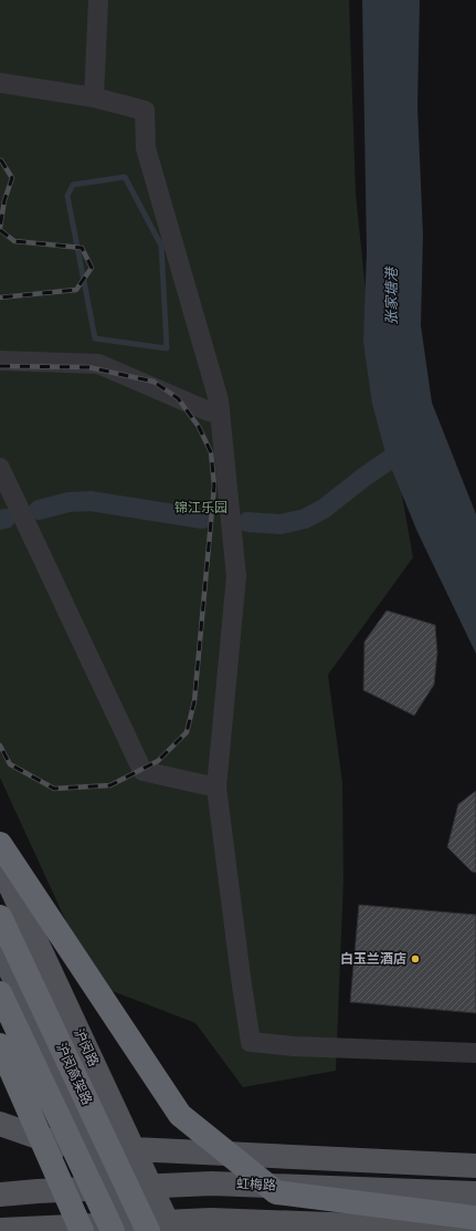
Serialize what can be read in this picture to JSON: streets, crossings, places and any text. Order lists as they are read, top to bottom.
{
  "streets": {
    "highway": ["沪闵高架路"],
    "main road": ["沪闵路", "虹梅路"]
  },
  "water": ["张家塘港"],
  "parks": ["锦江乐园"],
  "places": ["白玉兰酒店"]
}
